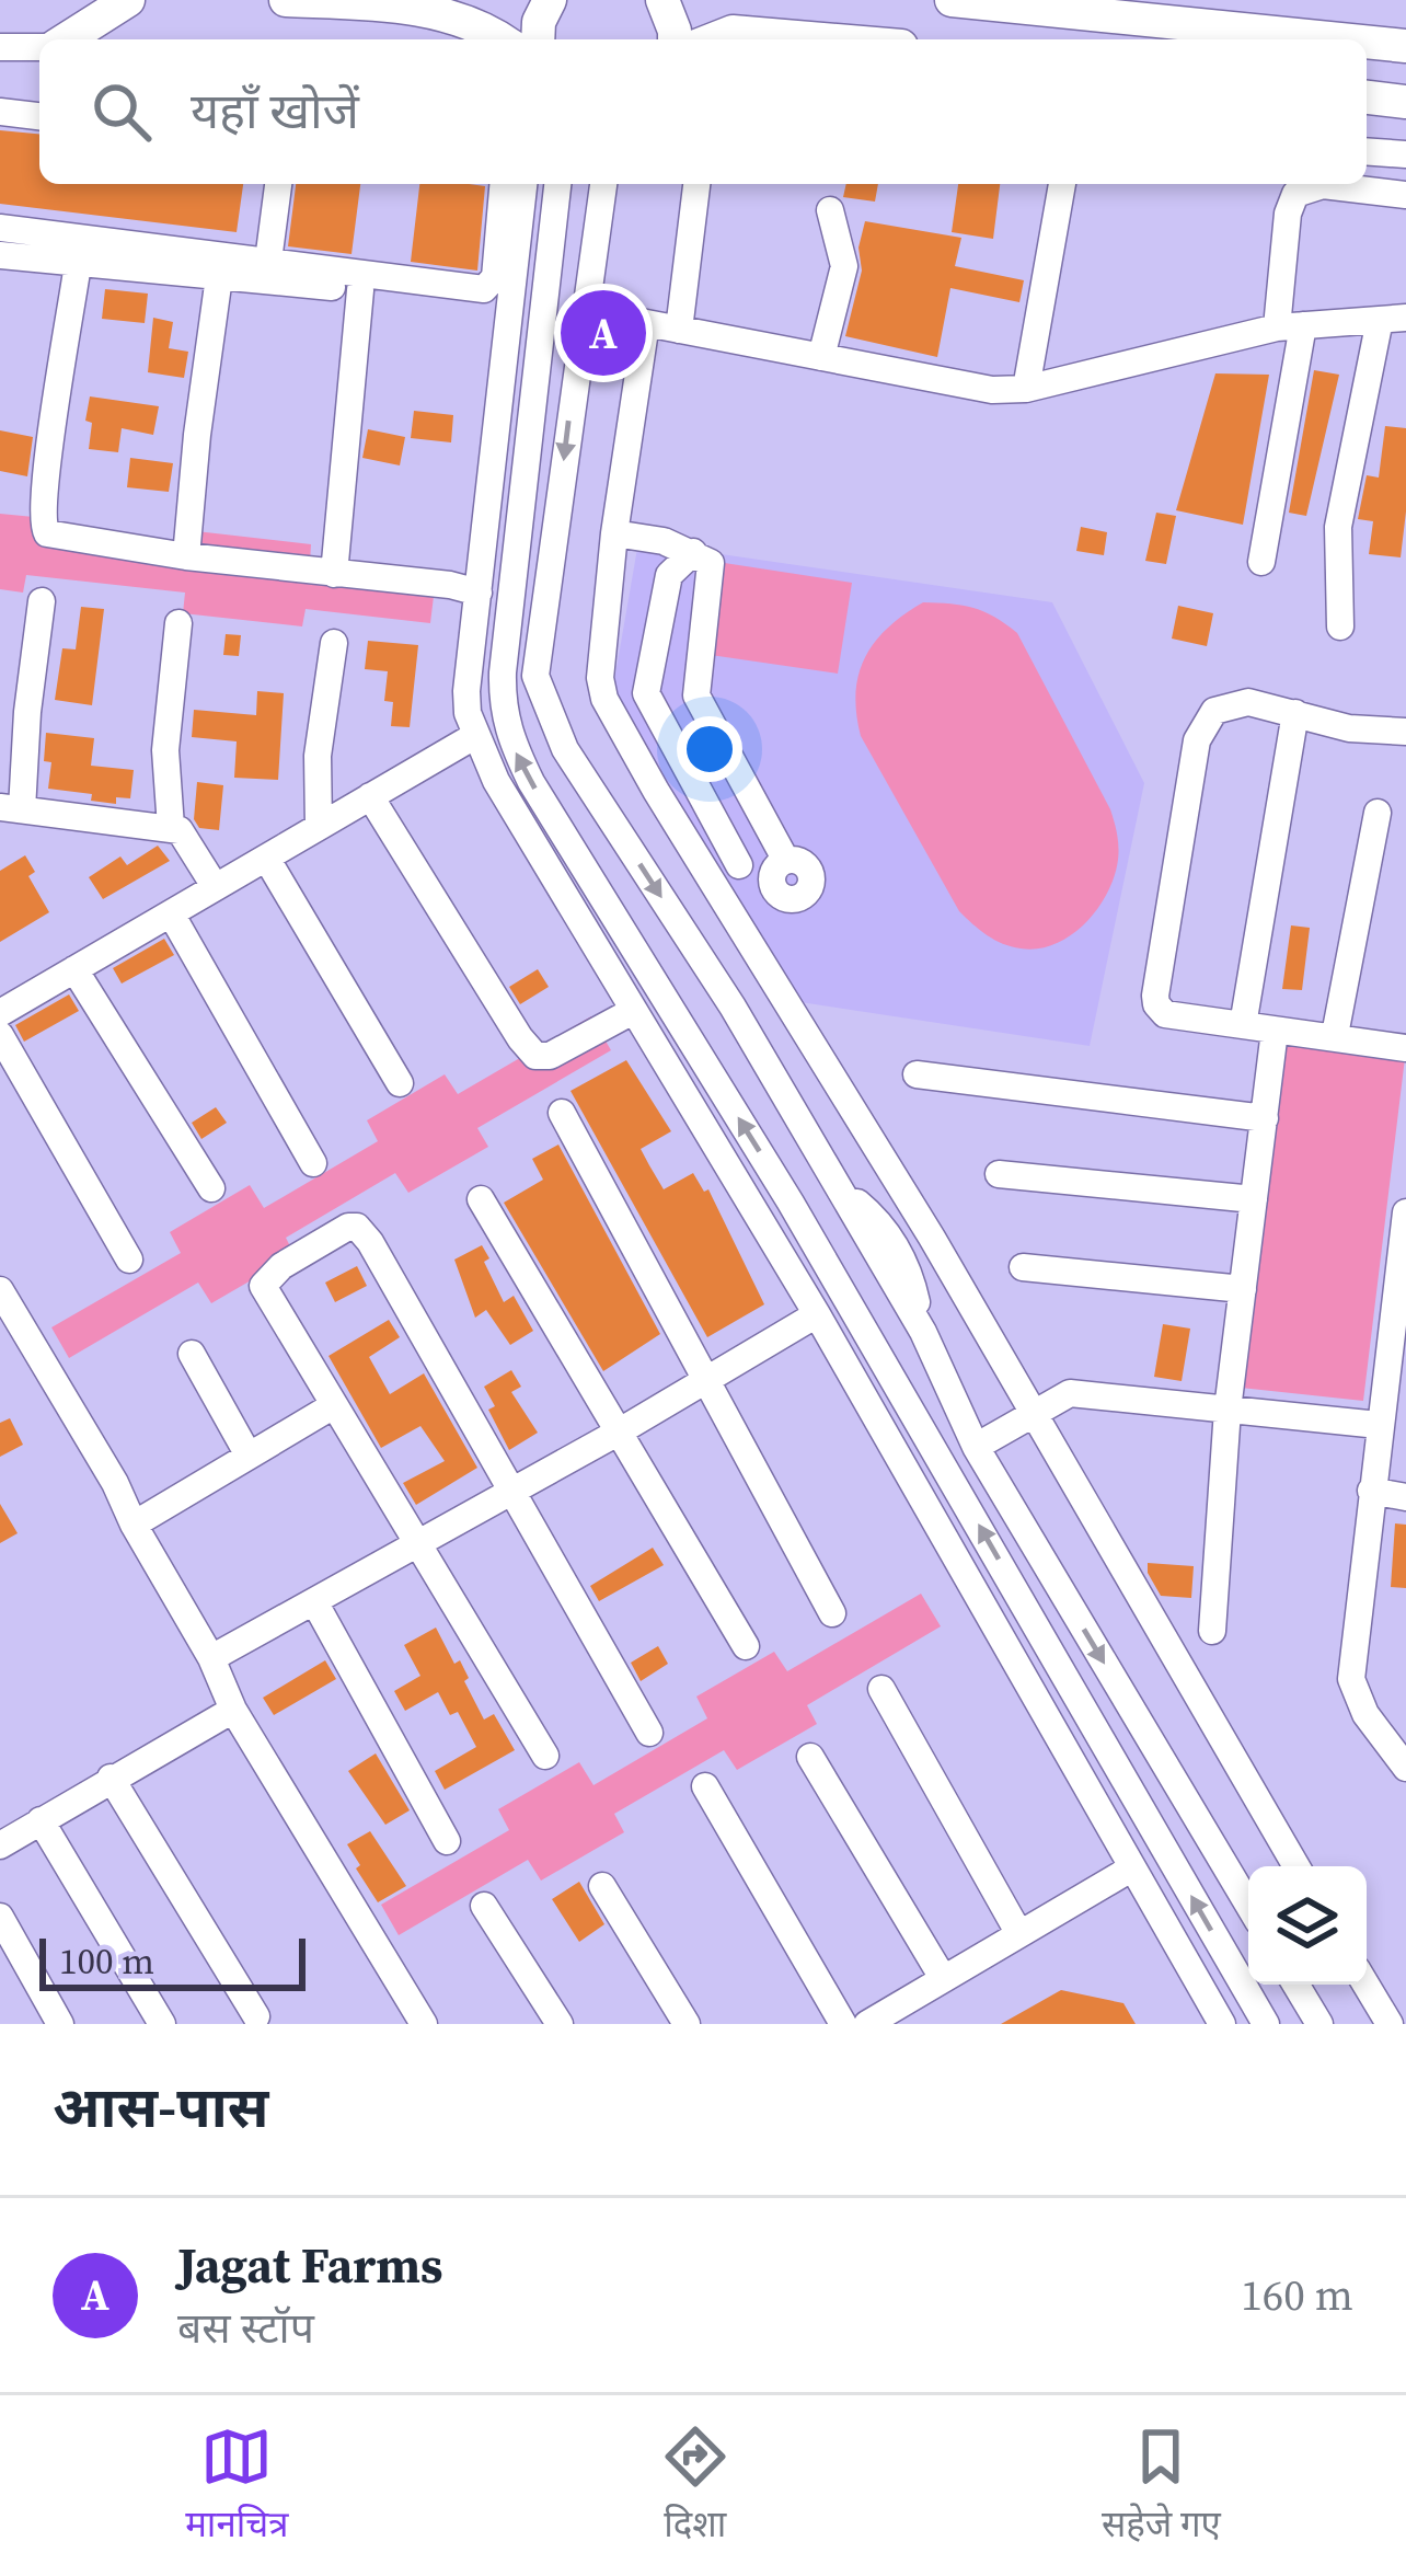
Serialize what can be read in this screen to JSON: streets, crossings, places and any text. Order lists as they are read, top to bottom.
{
  "scale_bar": "100 m",
  "page": {
    "search": "यहाँ खोजें",
    "pins": "A",
    "scale": "100 m",
    "heading": "आस-पास",
    "list": [
      {
        "mark": "A",
        "name": "Jagat Farms",
        "note": "बस स्टॉप",
        "value": "160 m"
      }
    ],
    "nav": ["मानचित्र", "दिशा", "सहेजे गए"]
  }
}
